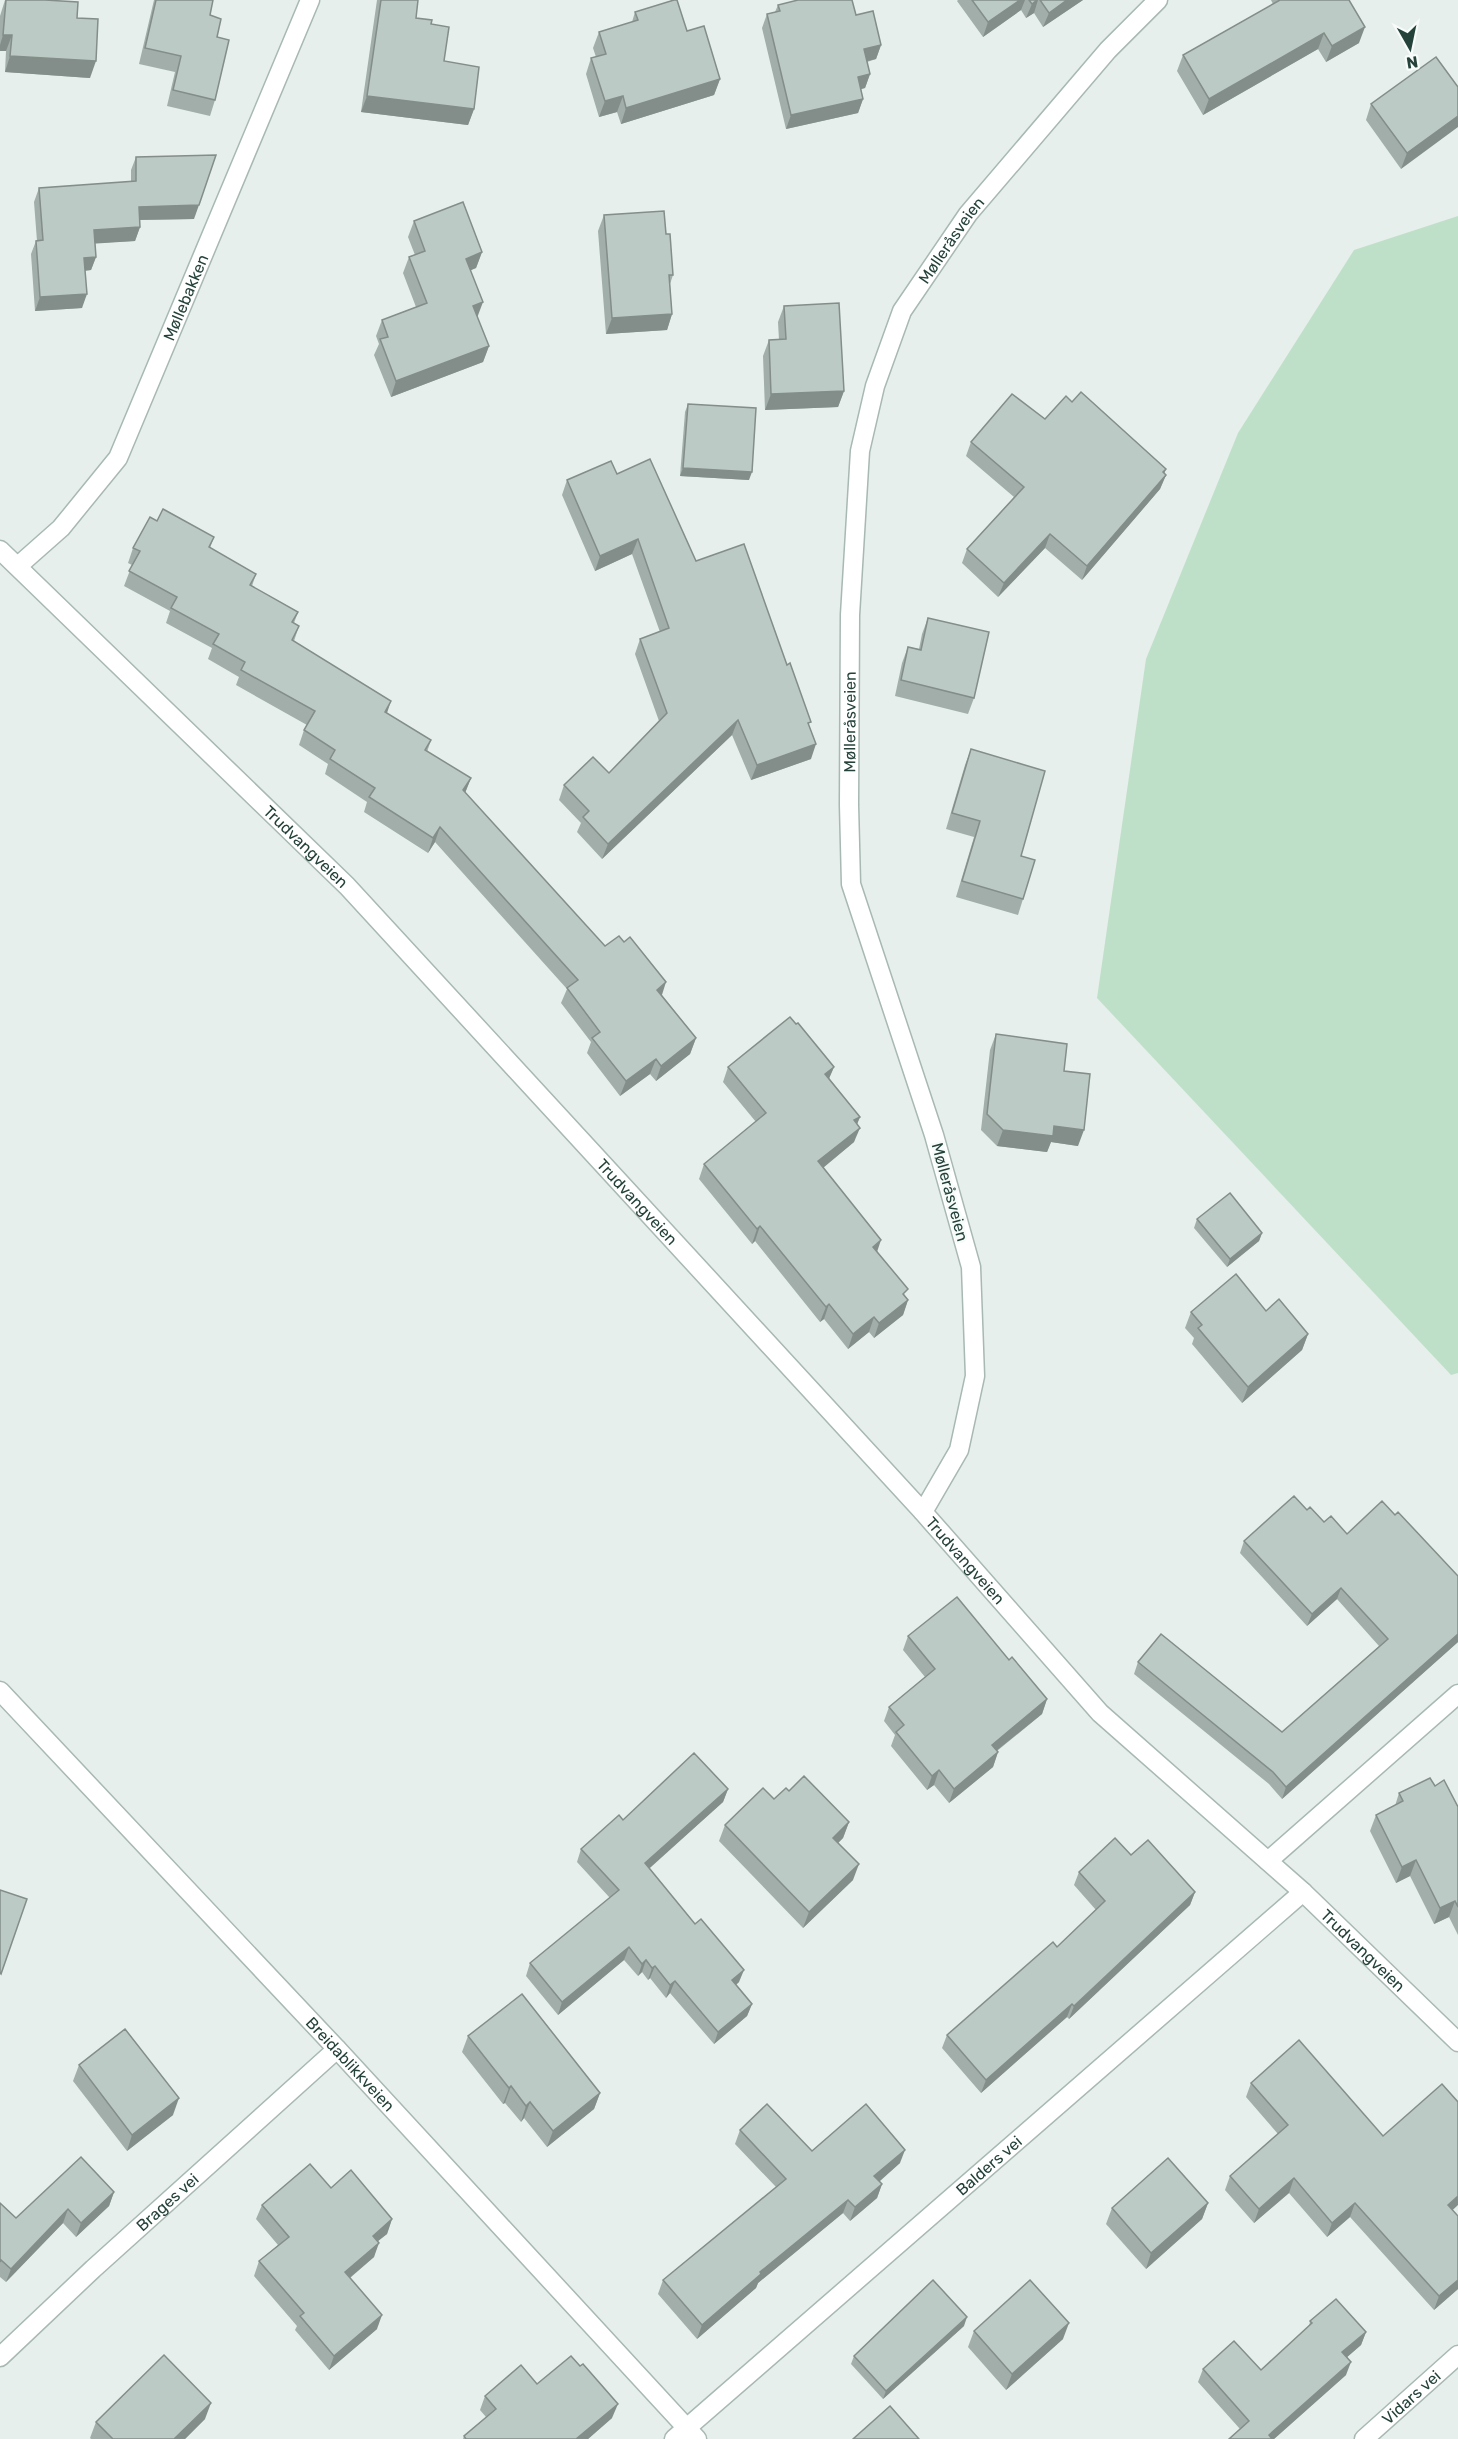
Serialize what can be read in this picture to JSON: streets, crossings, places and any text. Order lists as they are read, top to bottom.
{
  "streets": {
    "street": [
      "Mølleråsveien",
      "Møllebakken",
      "Trudvangveien",
      "Breidablikkveien",
      "Balders vei",
      "Brages vei",
      "Vidars vei"
    ]
  },
  "crossings": [
    ["Mølleråsveien", "Trudvangveien"],
    ["Møllebakken", "Trudvangveien"],
    ["Trudvangveien", "Balders vei"],
    ["Breidablikkveien", "Balders vei"],
    ["Breidablikkveien", "Brages vei"]
  ],
  "north": "bottom"
}
